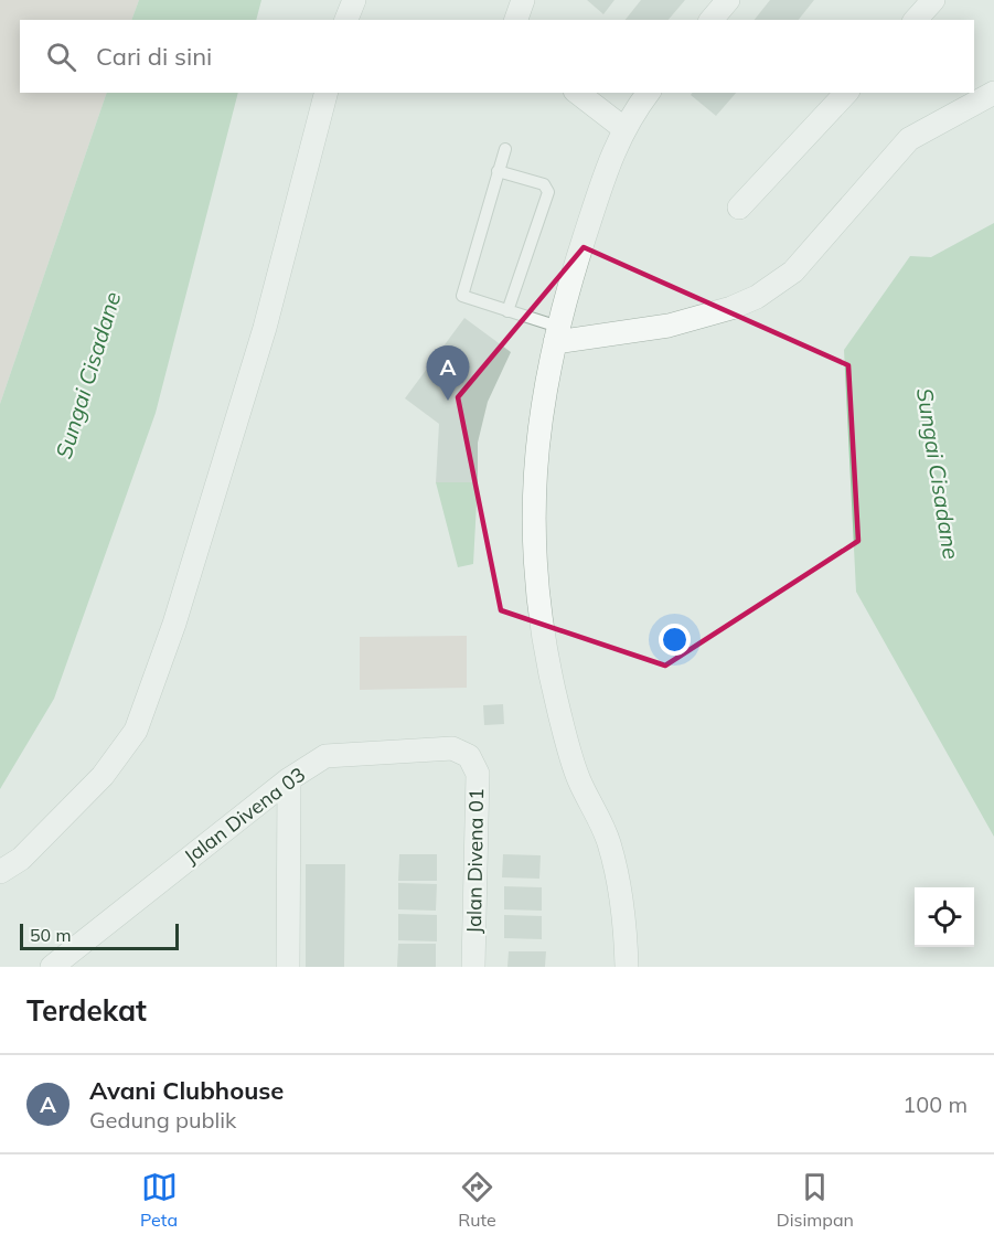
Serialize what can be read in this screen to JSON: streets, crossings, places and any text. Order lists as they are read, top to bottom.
{
  "streets": {
    "street": ["Jalan Divena 03", "Jalan Divena 01"]
  },
  "crossings": [
    ["Jalan Divena 03", "Jalan Divena 01"]
  ],
  "water": ["Sungai Cisadane"],
  "scale_bar": "50 m",
  "page": {
    "search": "Cari di sini",
    "pins": "A",
    "scale": "50 m",
    "heading": "Terdekat",
    "list": [
      {
        "mark": "A",
        "name": "Avani Clubhouse",
        "note": "Gedung publik",
        "value": "100 m"
      }
    ],
    "nav": ["Peta", "Rute", "Disimpan"]
  }
}
